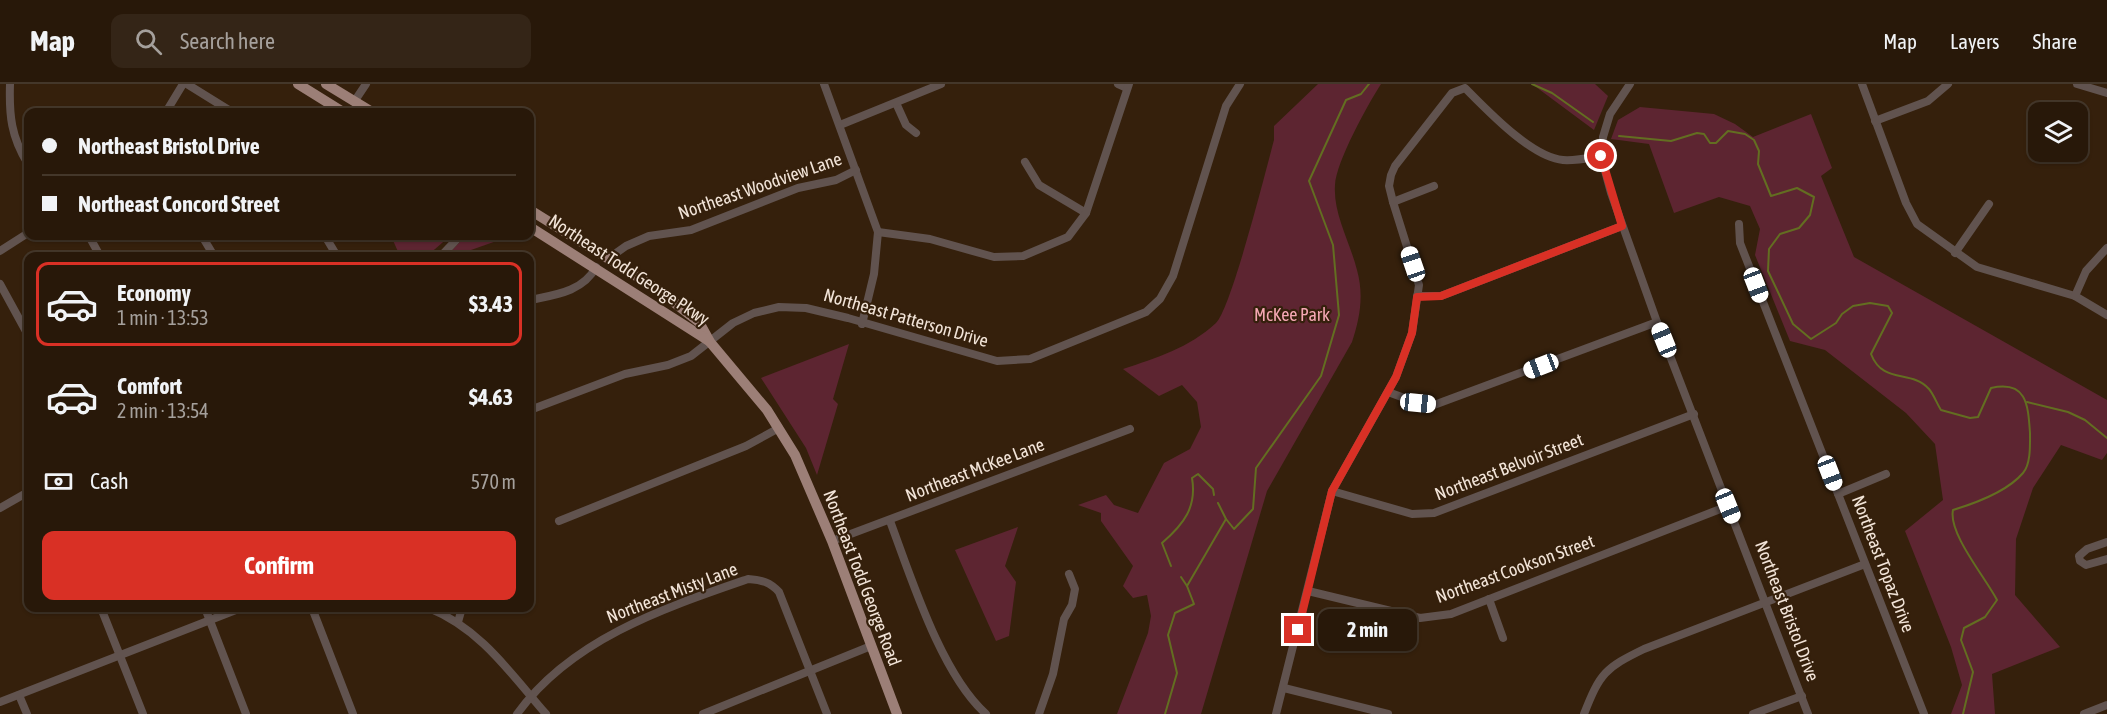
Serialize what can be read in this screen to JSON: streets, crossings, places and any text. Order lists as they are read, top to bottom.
{
  "streets": {
    "main road": ["Northeast Todd George Pkwy", "Northeast Todd George Road"],
    "street": [
      "Northeast Woodview Lane",
      "Northeast Patterson Drive",
      "Northeast Belvoir Street",
      "Northeast McKee Lane",
      "Northeast Topaz Drive",
      "Northeast Cookson Street",
      "Northeast Misty Lane",
      "Northeast Bristol Drive"
    ]
  },
  "crossings": [
    ["Northeast Todd George Pkwy", "Northeast Patterson Drive"],
    ["Northeast Todd George Pkwy", "Northeast Todd George Road"],
    ["Northeast Patterson Drive", "Northeast Todd George Road"],
    ["Northeast Belvoir Street", "Northeast Bristol Drive"],
    ["Northeast McKee Lane", "Northeast Todd George Road"],
    ["Northeast Cookson Street", "Northeast Bristol Drive"]
  ],
  "parks": ["McKee Park"],
  "page": {
    "header": "Map",
    "search": "Search here",
    "nav": ["Map", "Layers", "Share"],
    "banner": ["Northeast Bristol Drive", "Northeast Concord Street"],
    "list": [
      {
        "name": "Economy",
        "note": "1 min · 13:53",
        "value": "$3.43"
      },
      {
        "name": "Comfort",
        "note": "2 min · 13:54",
        "value": "$4.63"
      }
    ],
    "pay": ["Cash", "570 m"],
    "buttons": "Confirm",
    "bubble": "2 min"
  }
}
